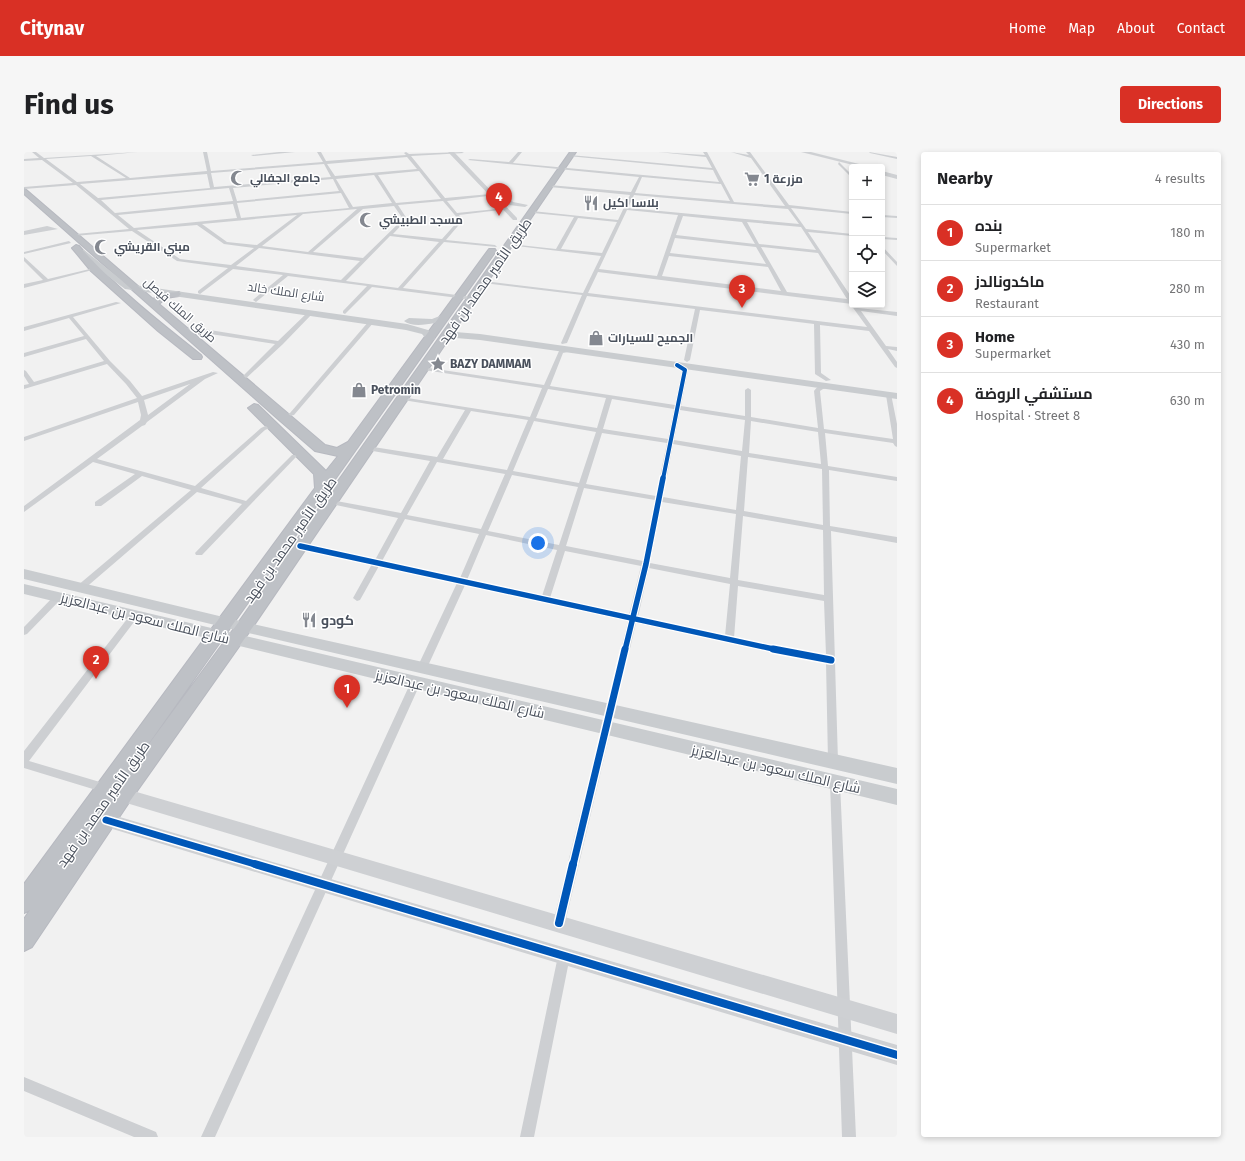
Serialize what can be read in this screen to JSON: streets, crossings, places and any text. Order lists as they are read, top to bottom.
{
  "streets": {
    "highway": ["طريق الأمير محمد بن فهد", "طريق الملك فيصل"],
    "main road": ["شارع الملك خالد", "شارع الملك سعود بن عبدالعزيز"]
  },
  "crossings": [
    ["طريق الأمير محمد بن فهد", "شارع الملك خالد"],
    ["طريق الأمير محمد بن فهد", "طريق الملك فيصل"],
    ["طريق الأمير محمد بن فهد", "شارع الملك سعود بن عبدالعزيز"],
    ["شارع الملك خالد", "طريق الملك فيصل"]
  ],
  "places": {
    "mosque": ["جامع الجفالي", "مسجد الطبيشي", "مبني القريشي"],
    "supermarket": ["مزرعة 1"],
    "restaurant": ["بلاسا اكيل", "كودو"],
    "shop": ["الجميح للسيارات", "Petromin"],
    "place": ["BAZY DAMMAM"]
  },
  "page": {
    "header": "Citynav",
    "nav": [
      "Home",
      "Map",
      "About",
      "Contact"
    ],
    "buttons": "Directions",
    "title": "Find us",
    "heading": ["Nearby", "4 results"],
    "map_buttons": ["+", "−"],
    "pins": [
      "4",
      "3",
      "2",
      "1"
    ],
    "list": [
      {
        "mark": "1",
        "name": "بنده",
        "note": "Supermarket",
        "value": "180 m"
      },
      {
        "mark": "2",
        "name": "ماكدونالدز",
        "note": "Restaurant",
        "value": "280 m"
      },
      {
        "mark": "3",
        "name": "Home",
        "note": "Supermarket",
        "value": "430 m"
      },
      {
        "mark": "4",
        "name": "مستشفي الروضة",
        "note": "Hospital · Street 8",
        "value": "630 m"
      }
    ]
  }
}
